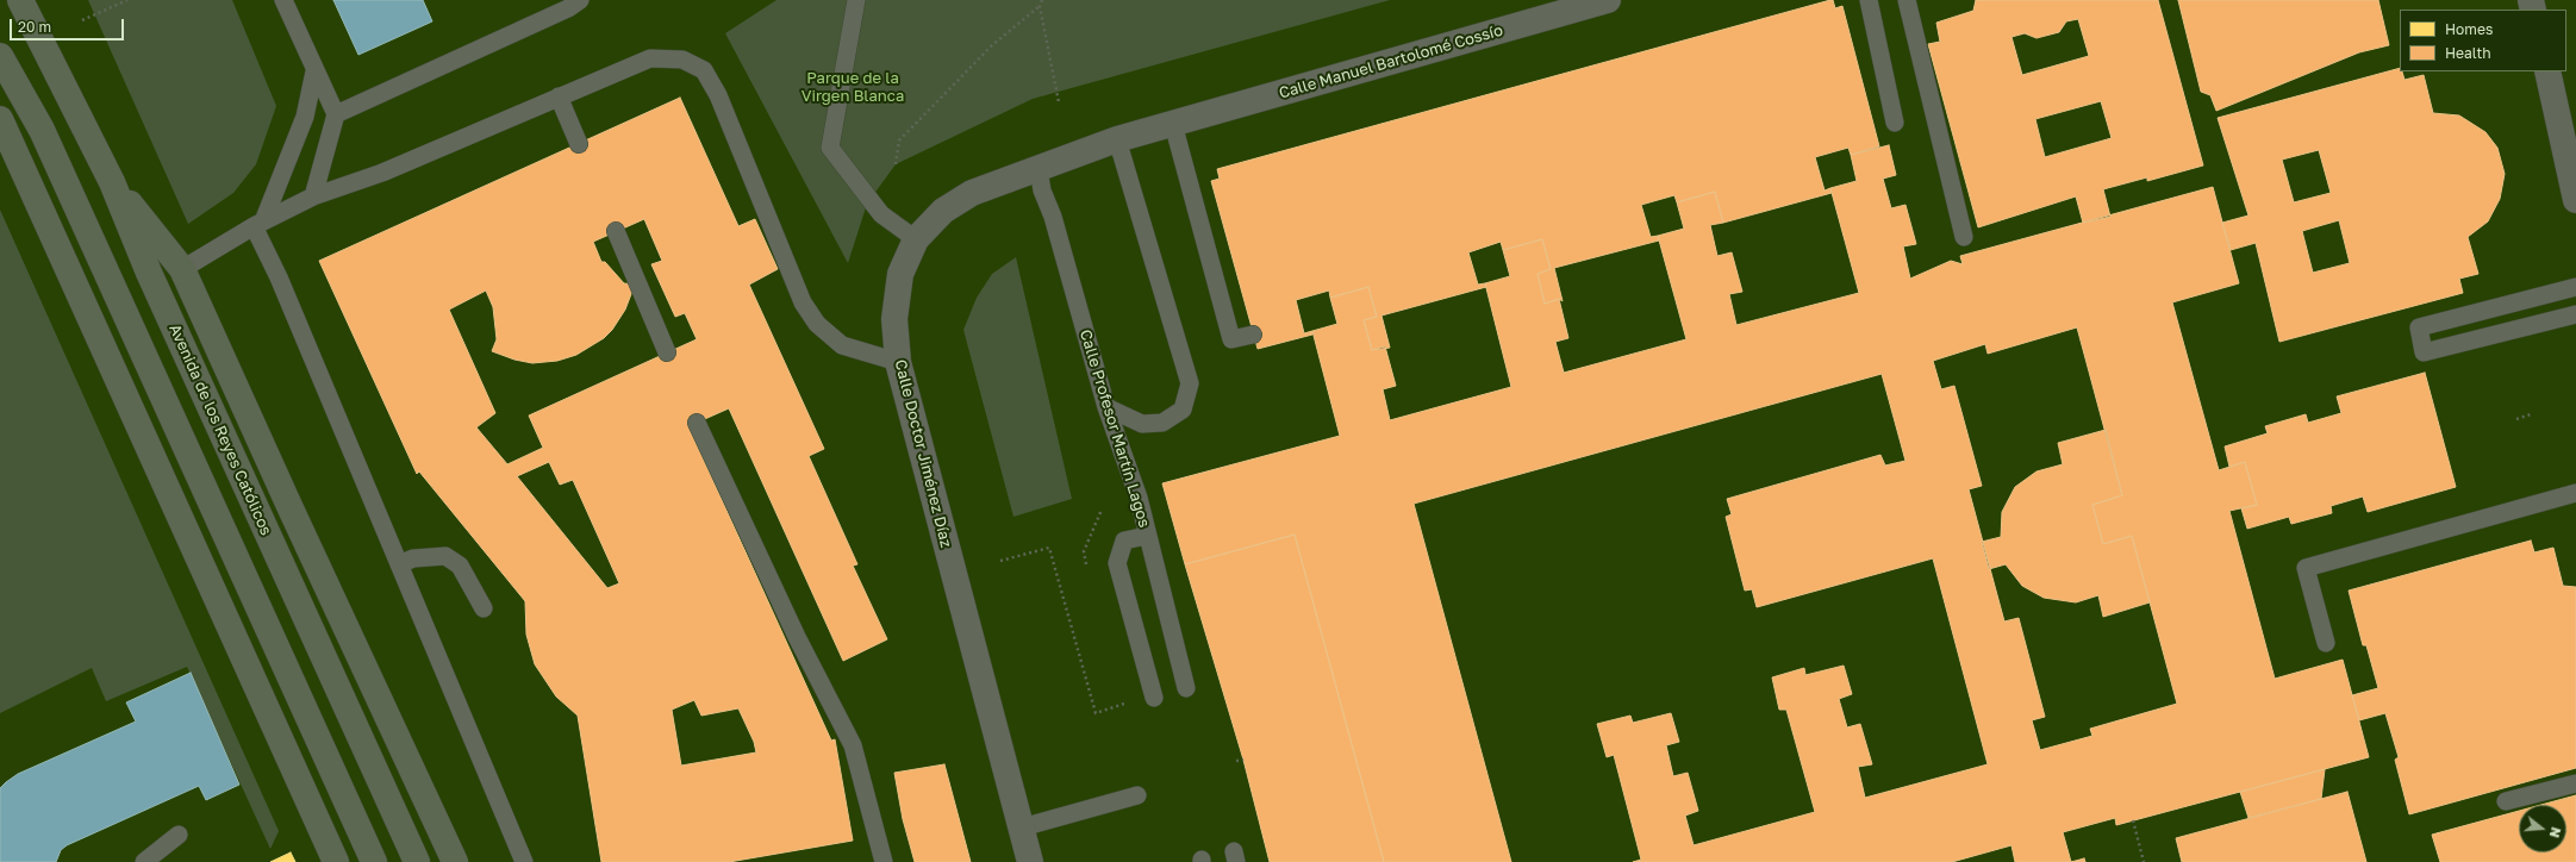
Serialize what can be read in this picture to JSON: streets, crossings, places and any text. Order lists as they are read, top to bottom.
{
  "streets": {
    "main road": ["Avenida de los Reyes Católicos"],
    "street": ["Calle Manuel Bartolomé Cossío", "Calle Doctor Jiménez Díaz"],
    "lane": ["Calle Profesor Martín Lagos"]
  },
  "crossings": [
    ["Calle Manuel Bartolomé Cossío", "Calle Doctor Jiménez Díaz"],
    ["Calle Profesor Martín Lagos", "Calle Doctor Jiménez Díaz"]
  ],
  "parks": ["Parque de la Virgen Blanca"],
  "legend": ["Homes", "Health"],
  "scale_bar": "20 m",
  "north": "right"
}
